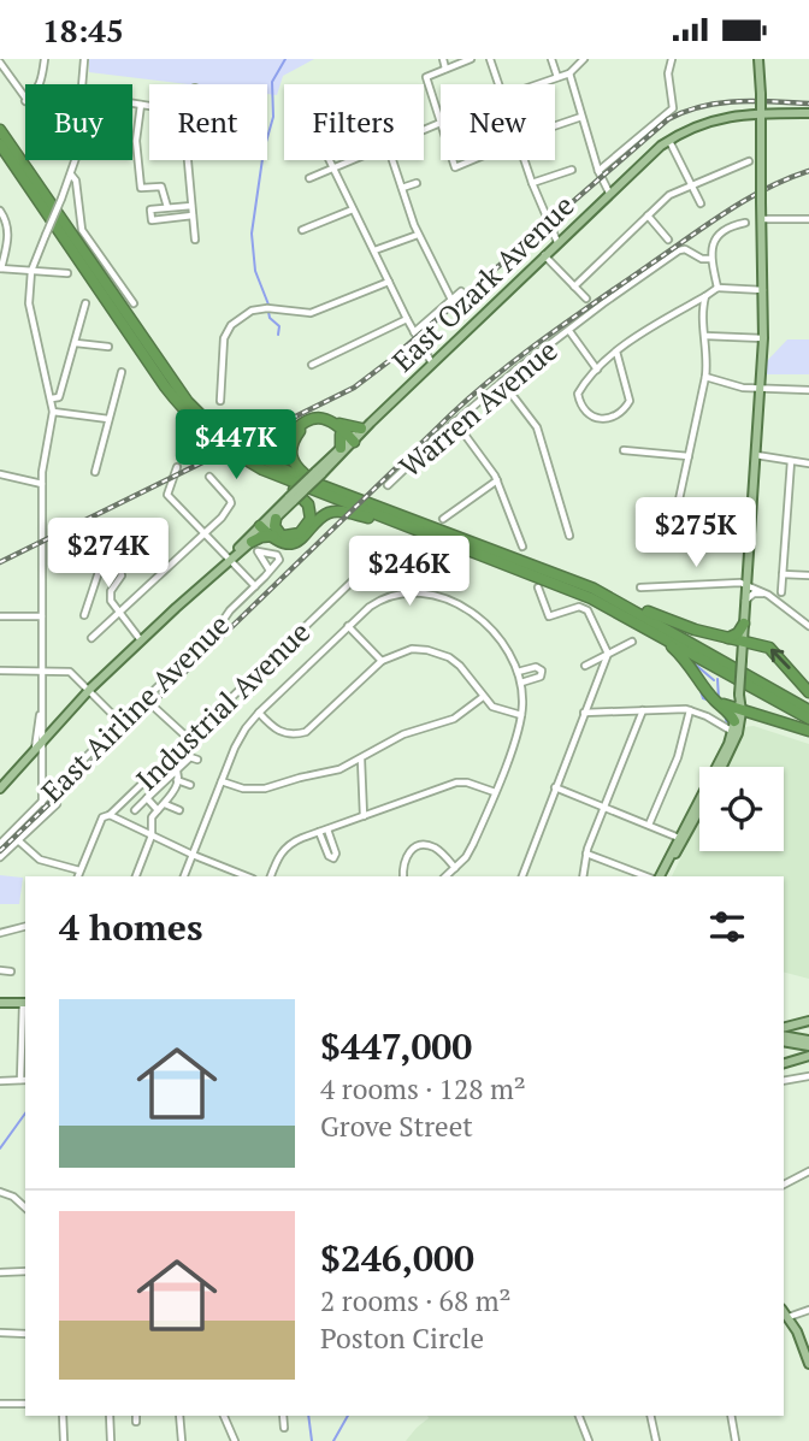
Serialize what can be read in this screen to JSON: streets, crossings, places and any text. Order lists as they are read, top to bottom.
{
  "streets": {
    "main road": ["East Ozark Avenue"],
    "street": ["Warren Avenue", "Industrial Avenue", "East Airline Avenue"]
  },
  "page": {
    "status": "18:45",
    "chip": [
      "Buy",
      "Rent",
      "Filters",
      "New"
    ],
    "price": [
      "$447K",
      "$275K",
      "$274K",
      "$246K"
    ],
    "heading": "4 homes",
    "list": [
      {
        "name": "$447,000",
        "note": "4 rooms · 128 m² · Grove Street"
      },
      {
        "name": "$246,000",
        "note": "2 rooms · 68 m² · Poston Circle"
      }
    ]
  }
}
